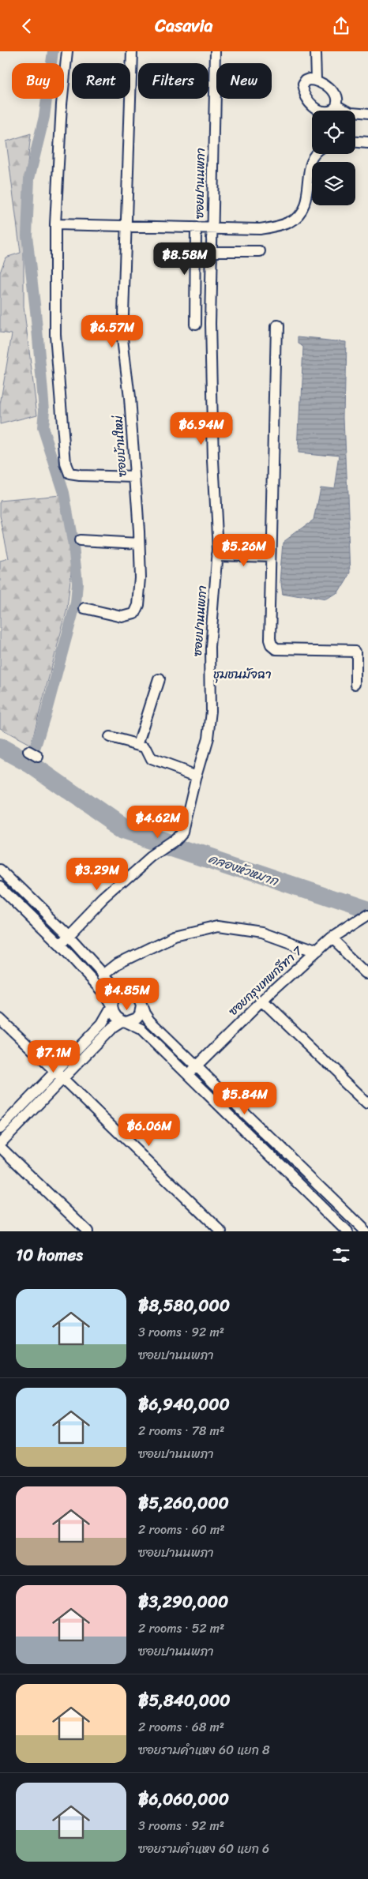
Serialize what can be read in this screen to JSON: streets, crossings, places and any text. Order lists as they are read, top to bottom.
{
  "streets": {
    "street": ["ซอยปานนพภา", "ซอยบ้านใหม่", "ซอยกรุงเทพกรีฑา 7"]
  },
  "districts": ["ชุมชนมัจฉา"],
  "water": ["คลองหัวหมาก"],
  "page": {
    "header": "Casavia",
    "chip": [
      "Buy",
      "Rent",
      "Filters",
      "New"
    ],
    "price": [
      "฿8.58M",
      "฿6.57M",
      "฿6.94M",
      "฿5.26M",
      "฿4.62M",
      "฿3.29M",
      "฿4.85M",
      "฿7.1M",
      "฿5.84M",
      "฿6.06M"
    ],
    "heading": "10 homes",
    "list": [
      {
        "name": "฿8,580,000",
        "note": "3 rooms · 92 m² · ซอยปานนพภา"
      },
      {
        "name": "฿6,940,000",
        "note": "2 rooms · 78 m² · ซอยปานนพภา"
      },
      {
        "name": "฿5,260,000",
        "note": "2 rooms · 60 m² · ซอยปานนพภา"
      },
      {
        "name": "฿3,290,000",
        "note": "2 rooms · 52 m² · ซอยปานนพภา"
      },
      {
        "name": "฿5,840,000",
        "note": "2 rooms · 68 m² · ซอยรามคำแหง 60 แยก 8"
      },
      {
        "name": "฿6,060,000",
        "note": "3 rooms · 92 m² · ซอยรามคำแหง 60 แยก 6"
      }
    ]
  }
}
